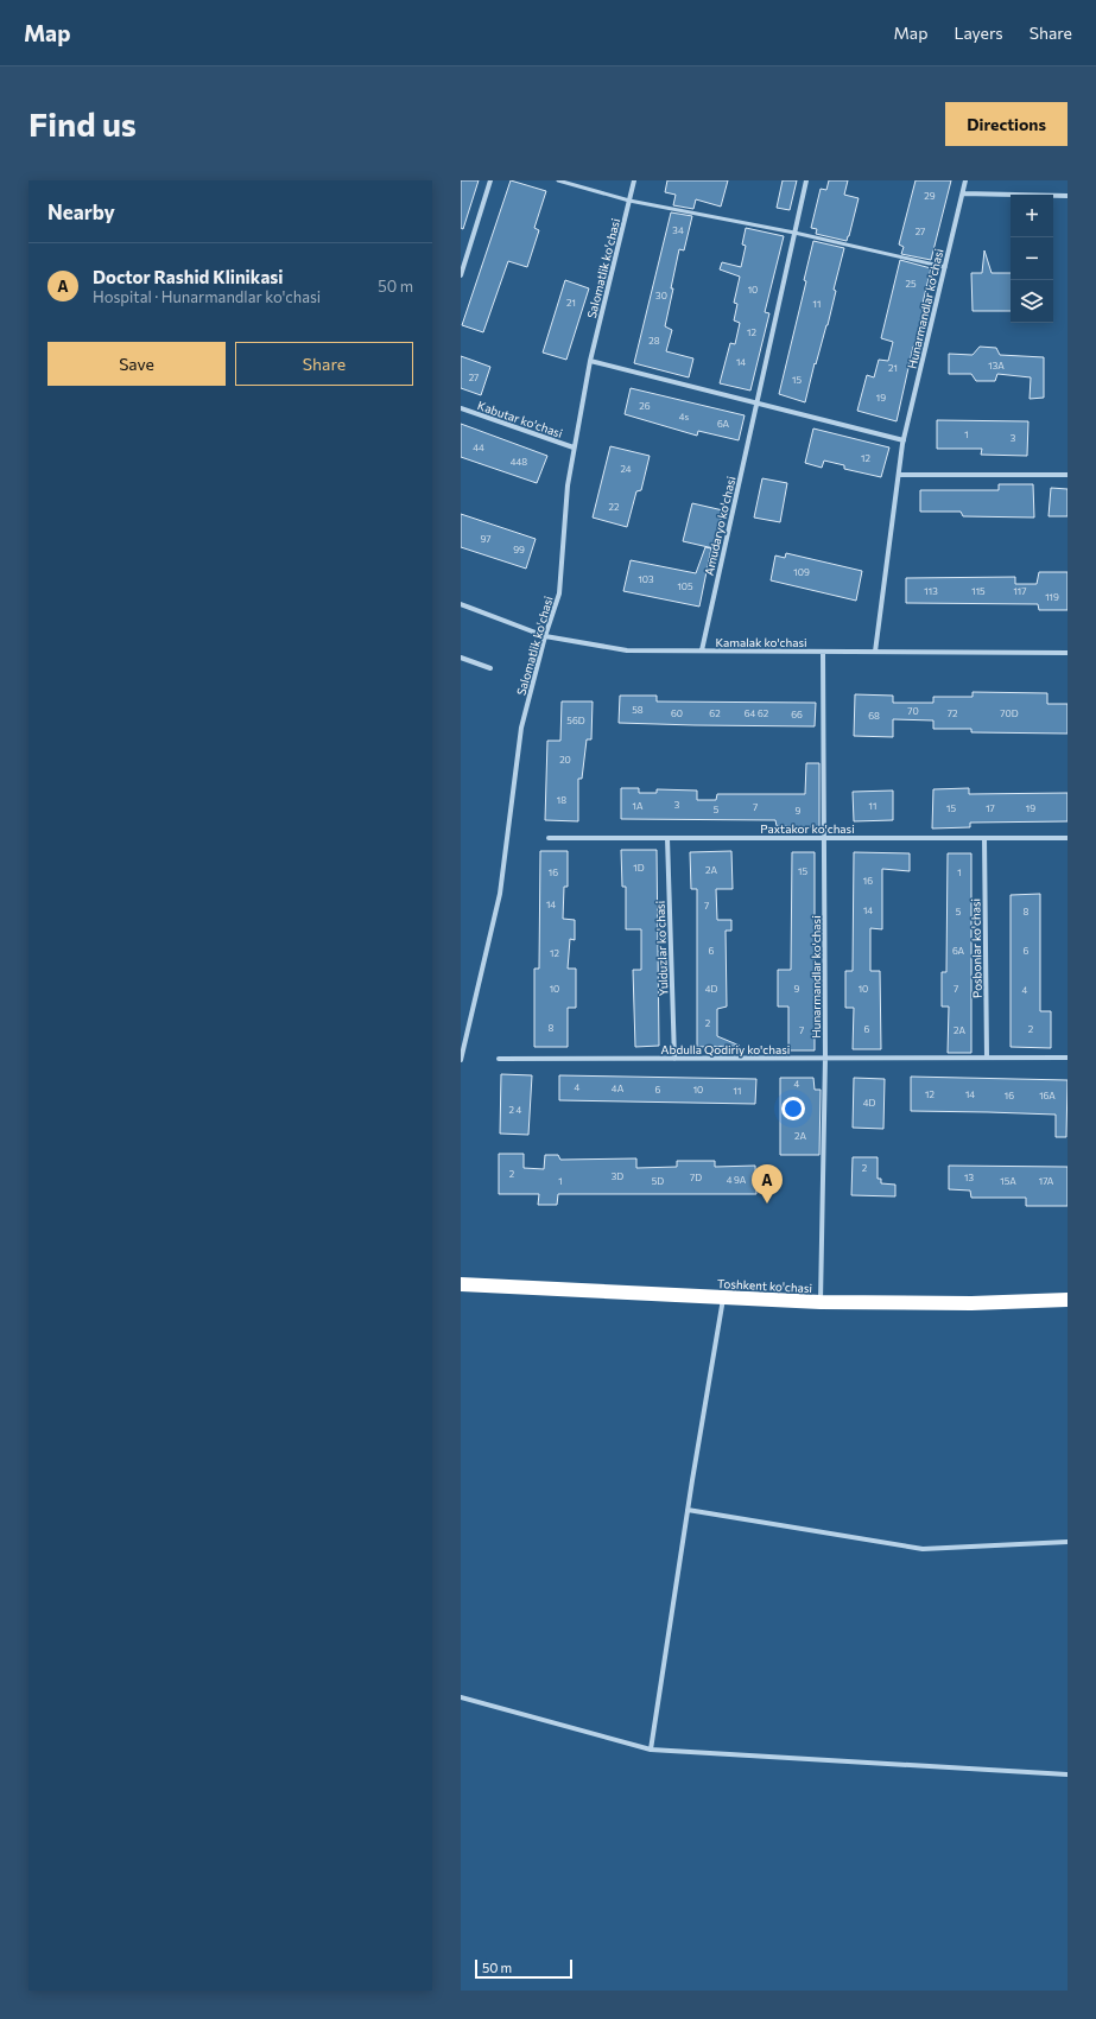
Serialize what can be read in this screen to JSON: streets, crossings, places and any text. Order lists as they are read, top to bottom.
{
  "streets": {
    "highway": ["Toshkent ko'chasi"],
    "street": [
      "Salomatlik ko'chasi",
      "Hunarmandlar ko'chasi",
      "Kabutar ko'chasi",
      "Amudaryo ko'chasi",
      "Kamalak ko'chasi",
      "Paxtakor ko'chasi",
      "Yulduzlar ko'chasi",
      "Posbonlar ko'chasi",
      "Abdulla Qodiriy ko'chasi"
    ]
  },
  "crossings": [
    ["Salomatlik ko'chasi", "Kabutar ko'chasi"],
    ["Salomatlik ko'chasi", "Kamalak ko'chasi"],
    ["Hunarmandlar ko'chasi", "Kamalak ko'chasi"],
    ["Hunarmandlar ko'chasi", "Paxtakor ko'chasi"],
    ["Hunarmandlar ko'chasi", "Abdulla Qodiriy ko'chasi"],
    ["Hunarmandlar ko'chasi", "Toshkent ko'chasi"],
    ["Amudaryo ko'chasi", "Kamalak ko'chasi"],
    ["Paxtakor ko'chasi", "Yulduzlar ko'chasi"],
    ["Paxtakor ko'chasi", "Posbonlar ko'chasi"],
    ["Yulduzlar ko'chasi", "Abdulla Qodiriy ko'chasi"],
    ["Posbonlar ko'chasi", "Abdulla Qodiriy ko'chasi"]
  ],
  "house_numbers": [
    "29",
    "34",
    "27",
    "25",
    "10",
    "30",
    "21",
    "11",
    "12",
    "28",
    "14",
    "13A",
    "21",
    "27",
    "15",
    "19",
    "26",
    "4s",
    "6A",
    "1",
    "3",
    "44",
    "12",
    "448",
    "24",
    "22",
    "97",
    "99",
    "109",
    "103",
    "105",
    "113",
    "115",
    "117",
    "119",
    "58",
    "70",
    "60",
    "62",
    "64 62",
    "72",
    "70D",
    "66",
    "68",
    "56D",
    "20",
    "18",
    "3",
    "1A",
    "11",
    "7",
    "15",
    "17",
    "19",
    "5",
    "9",
    "1D",
    "2A",
    "15",
    "16",
    "1",
    "16",
    "14",
    "7",
    "14",
    "5",
    "8",
    "6",
    "6A",
    "6",
    "12",
    "10",
    "4D",
    "9",
    "10",
    "7",
    "4",
    "2",
    "8",
    "6",
    "2",
    "7",
    "2A",
    "4",
    "4",
    "4A",
    "6",
    "10",
    "11",
    "12",
    "14",
    "16",
    "16A",
    "4D",
    "2 4",
    "2A",
    "2",
    "2",
    "3D",
    "7D",
    "13",
    "4 9A",
    "1",
    "5D",
    "15A",
    "17A"
  ],
  "scale_bar": "50 m",
  "page": {
    "header": "Map",
    "nav": ["Map", "Layers", "Share"],
    "buttons": [
      "Directions",
      ["Save", "Share"]
    ],
    "title": "Find us",
    "heading": "Nearby",
    "map_buttons": ["+", "−"],
    "list": [
      {
        "mark": "A",
        "name": "Doctor Rashid Klinikasi",
        "note": "Hospital · Hunarmandlar ko'chasi",
        "value": "50 m"
      }
    ],
    "pins": "A",
    "scale": "50 m"
  }
}
